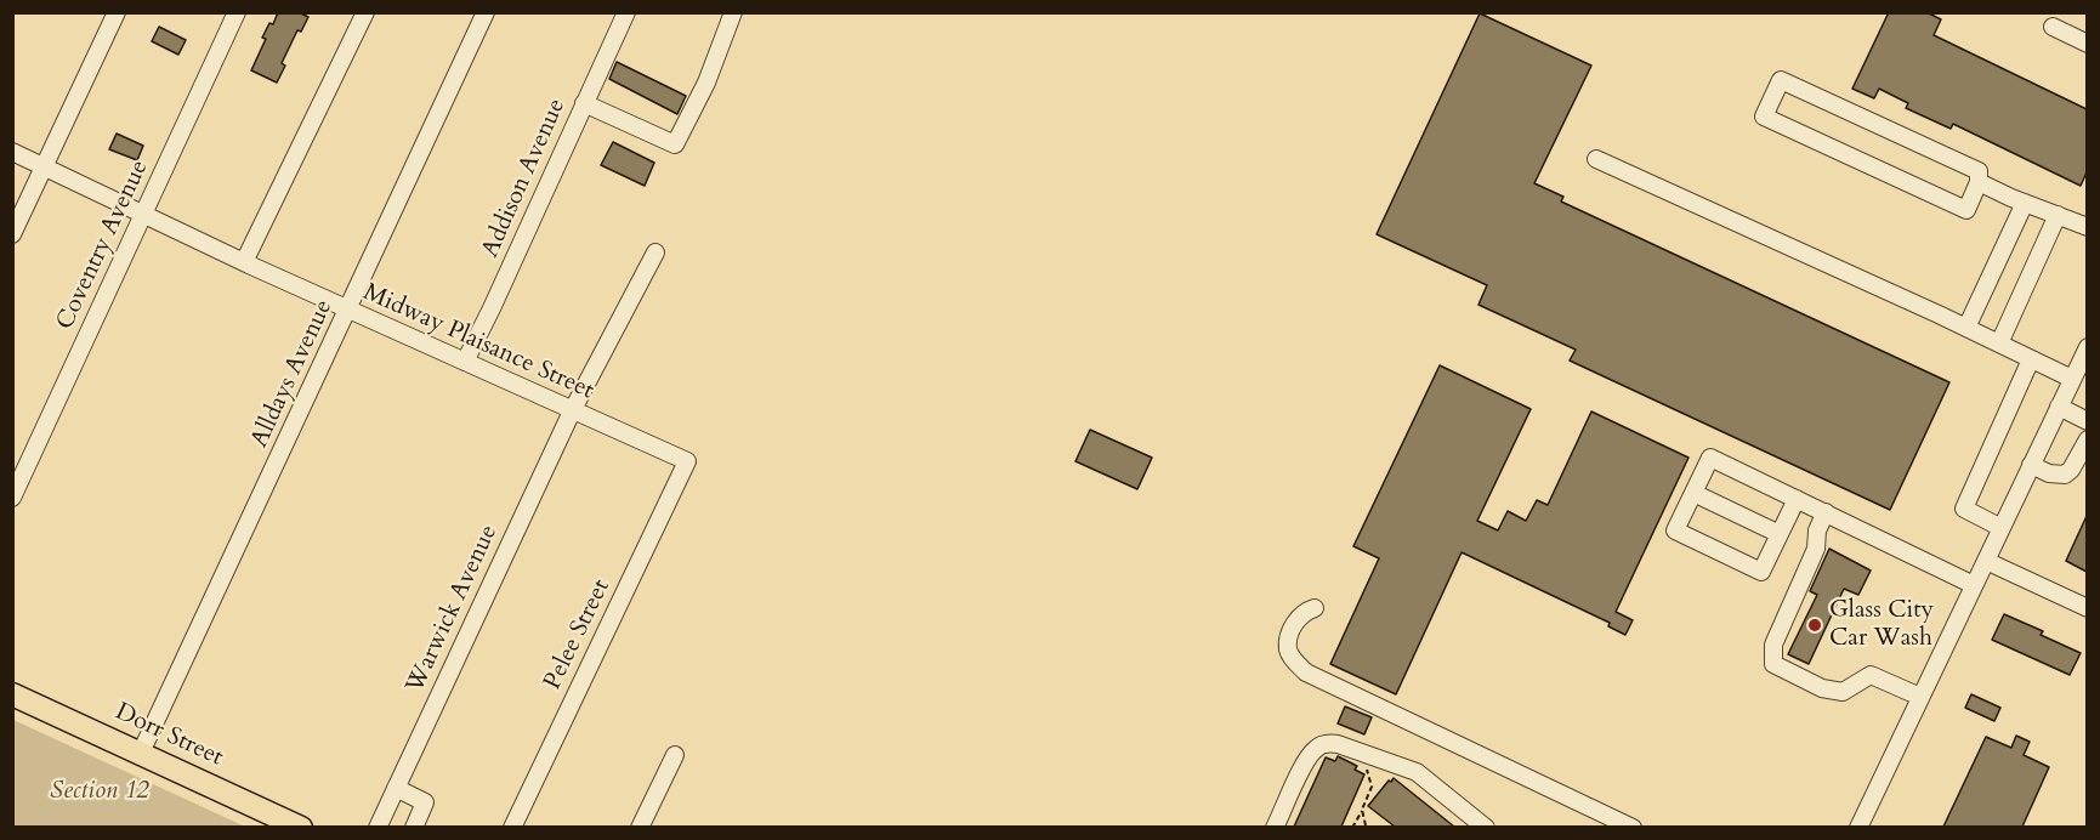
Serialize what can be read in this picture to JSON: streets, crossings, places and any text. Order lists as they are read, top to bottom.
{
  "streets": {
    "main road": ["Dorr Street"],
    "street": [
      "Addison Avenue",
      "Coventry Avenue",
      "Midway Plaisance Street",
      "Alldays Avenue",
      "Warwick Avenue",
      "Pelee Street"
    ]
  },
  "crossings": [
    ["Addison Avenue", "Midway Plaisance Street"],
    ["Coventry Avenue", "Midway Plaisance Street"],
    ["Midway Plaisance Street", "Alldays Avenue"],
    ["Midway Plaisance Street", "Warwick Avenue"],
    ["Midway Plaisance Street", "Pelee Street"],
    ["Alldays Avenue", "Dorr Street"]
  ],
  "parks": ["Section 12"],
  "places": ["Glass City Car Wash"]
}
